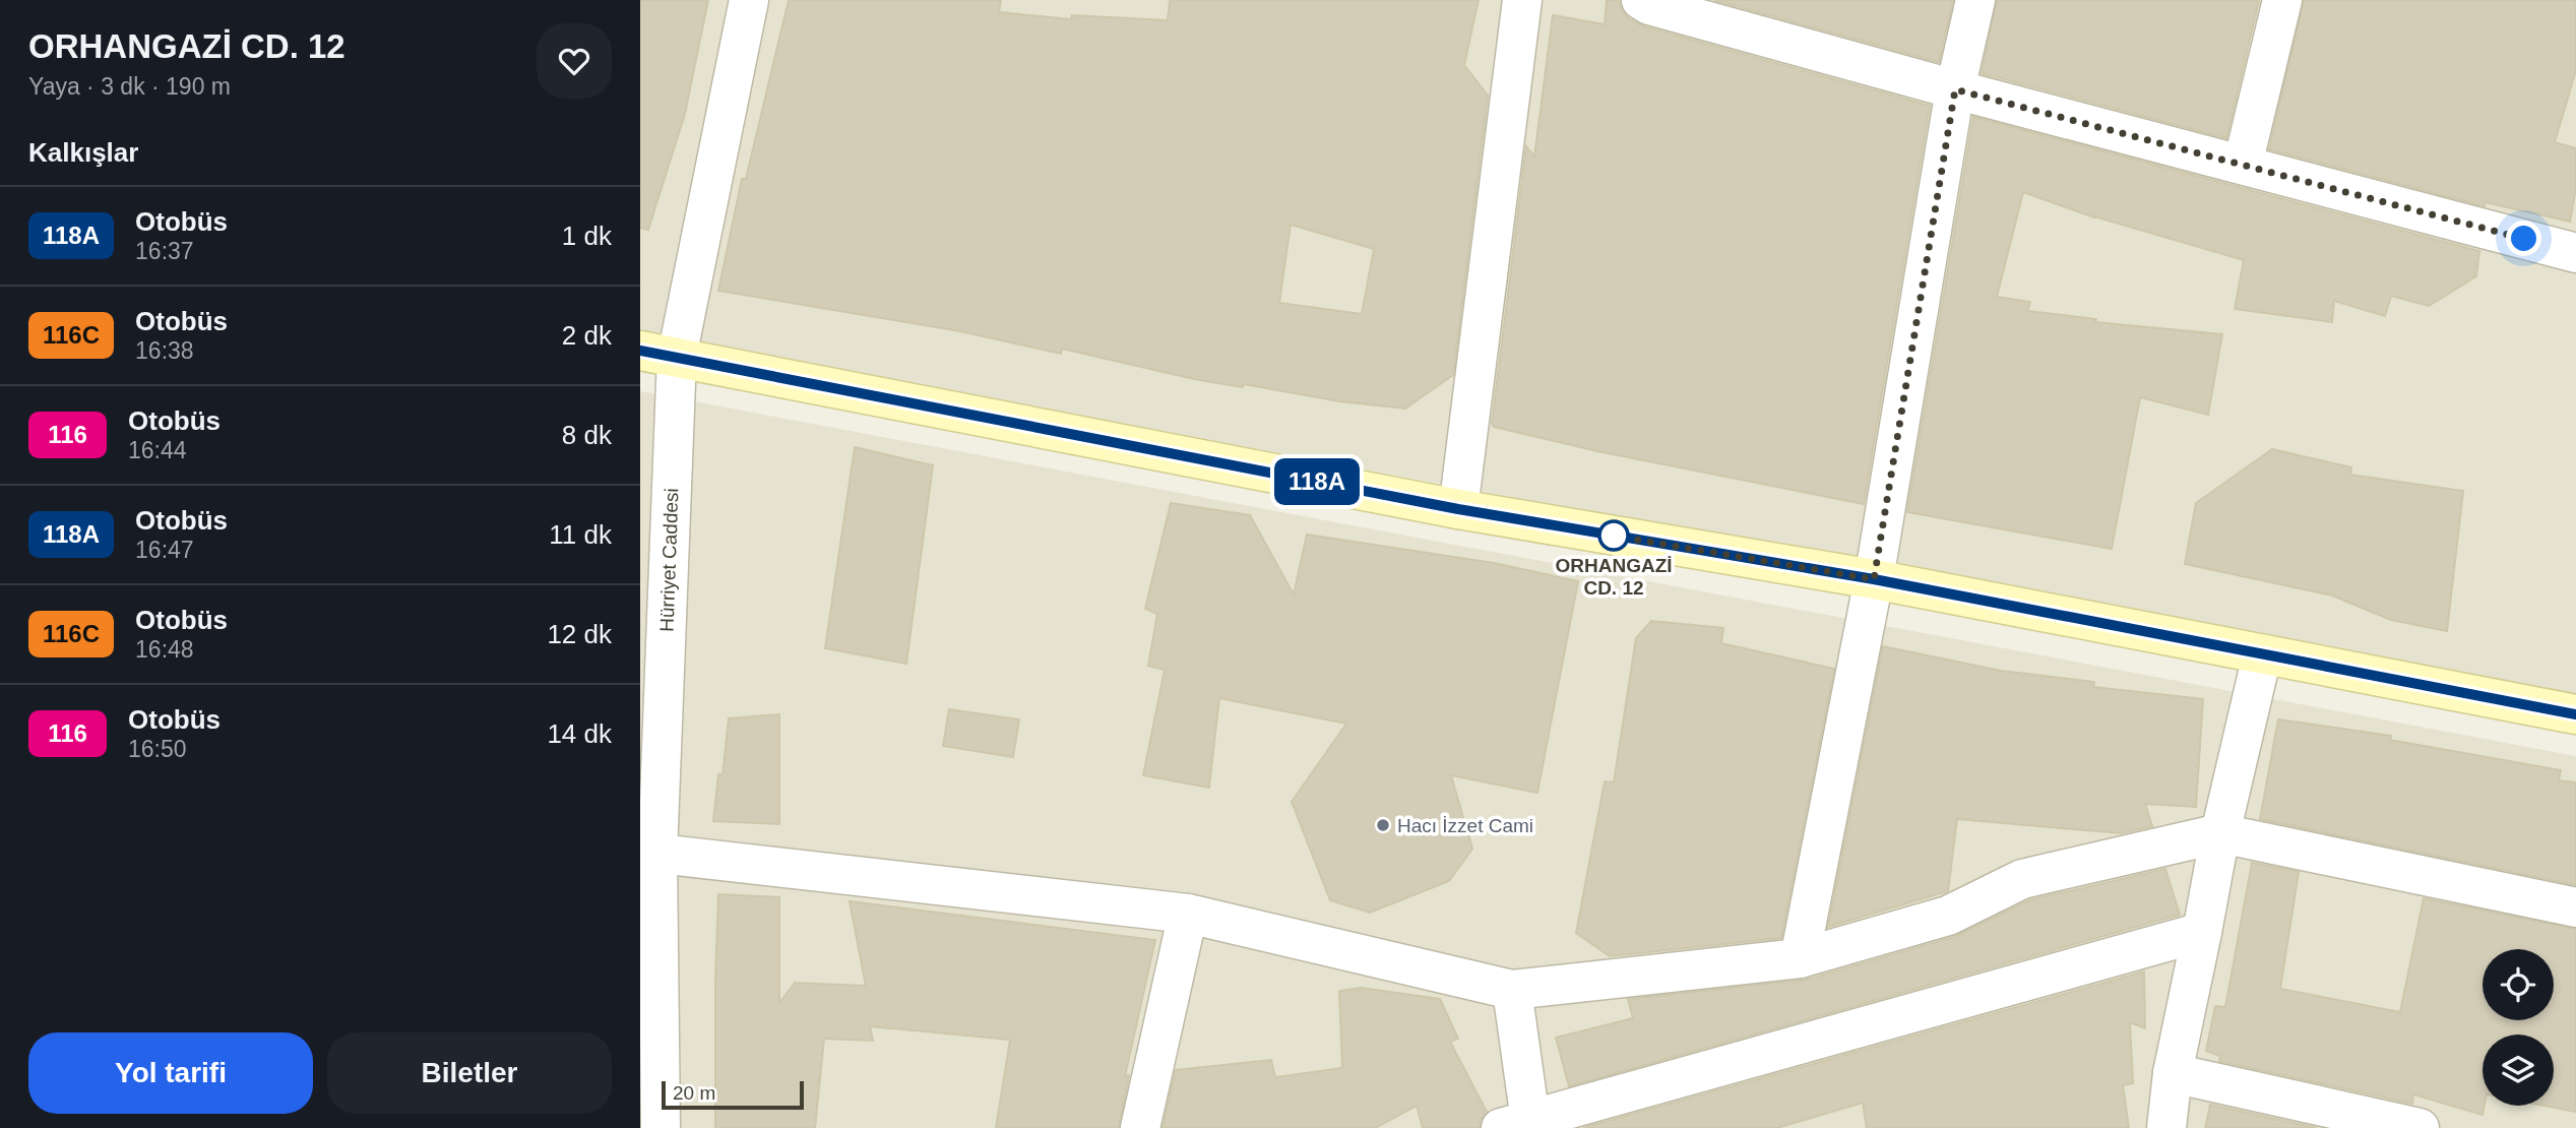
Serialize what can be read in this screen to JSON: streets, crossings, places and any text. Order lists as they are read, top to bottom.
{
  "streets": {
    "street": ["Hürriyet Caddesi"]
  },
  "places": ["ORHANGAZİ CD. 12", "Hacı İzzet Cami"],
  "lines": ["bus line 118A"],
  "scale_bar": "20 m",
  "page": {
    "heading": [
      ["ORHANGAZİ CD. 12", "Yaya · 3 dk · 190 m"],
      "Kalkışlar"
    ],
    "on_map": "118A",
    "list": [
      {
        "mark": "118A",
        "name": "Otobüs",
        "note": "16:37",
        "value": "1 dk"
      },
      {
        "mark": "116C",
        "name": "Otobüs",
        "note": "16:38",
        "value": "2 dk"
      },
      {
        "mark": "116",
        "name": "Otobüs",
        "note": "16:44",
        "value": "8 dk"
      },
      {
        "mark": "118A",
        "name": "Otobüs",
        "note": "16:47",
        "value": "11 dk"
      },
      {
        "mark": "116C",
        "name": "Otobüs",
        "note": "16:48",
        "value": "12 dk"
      },
      {
        "mark": "116",
        "name": "Otobüs",
        "note": "16:50",
        "value": "14 dk"
      }
    ],
    "buttons": ["Yol tarifi", "Biletler"],
    "scale": "20 m"
  }
}
